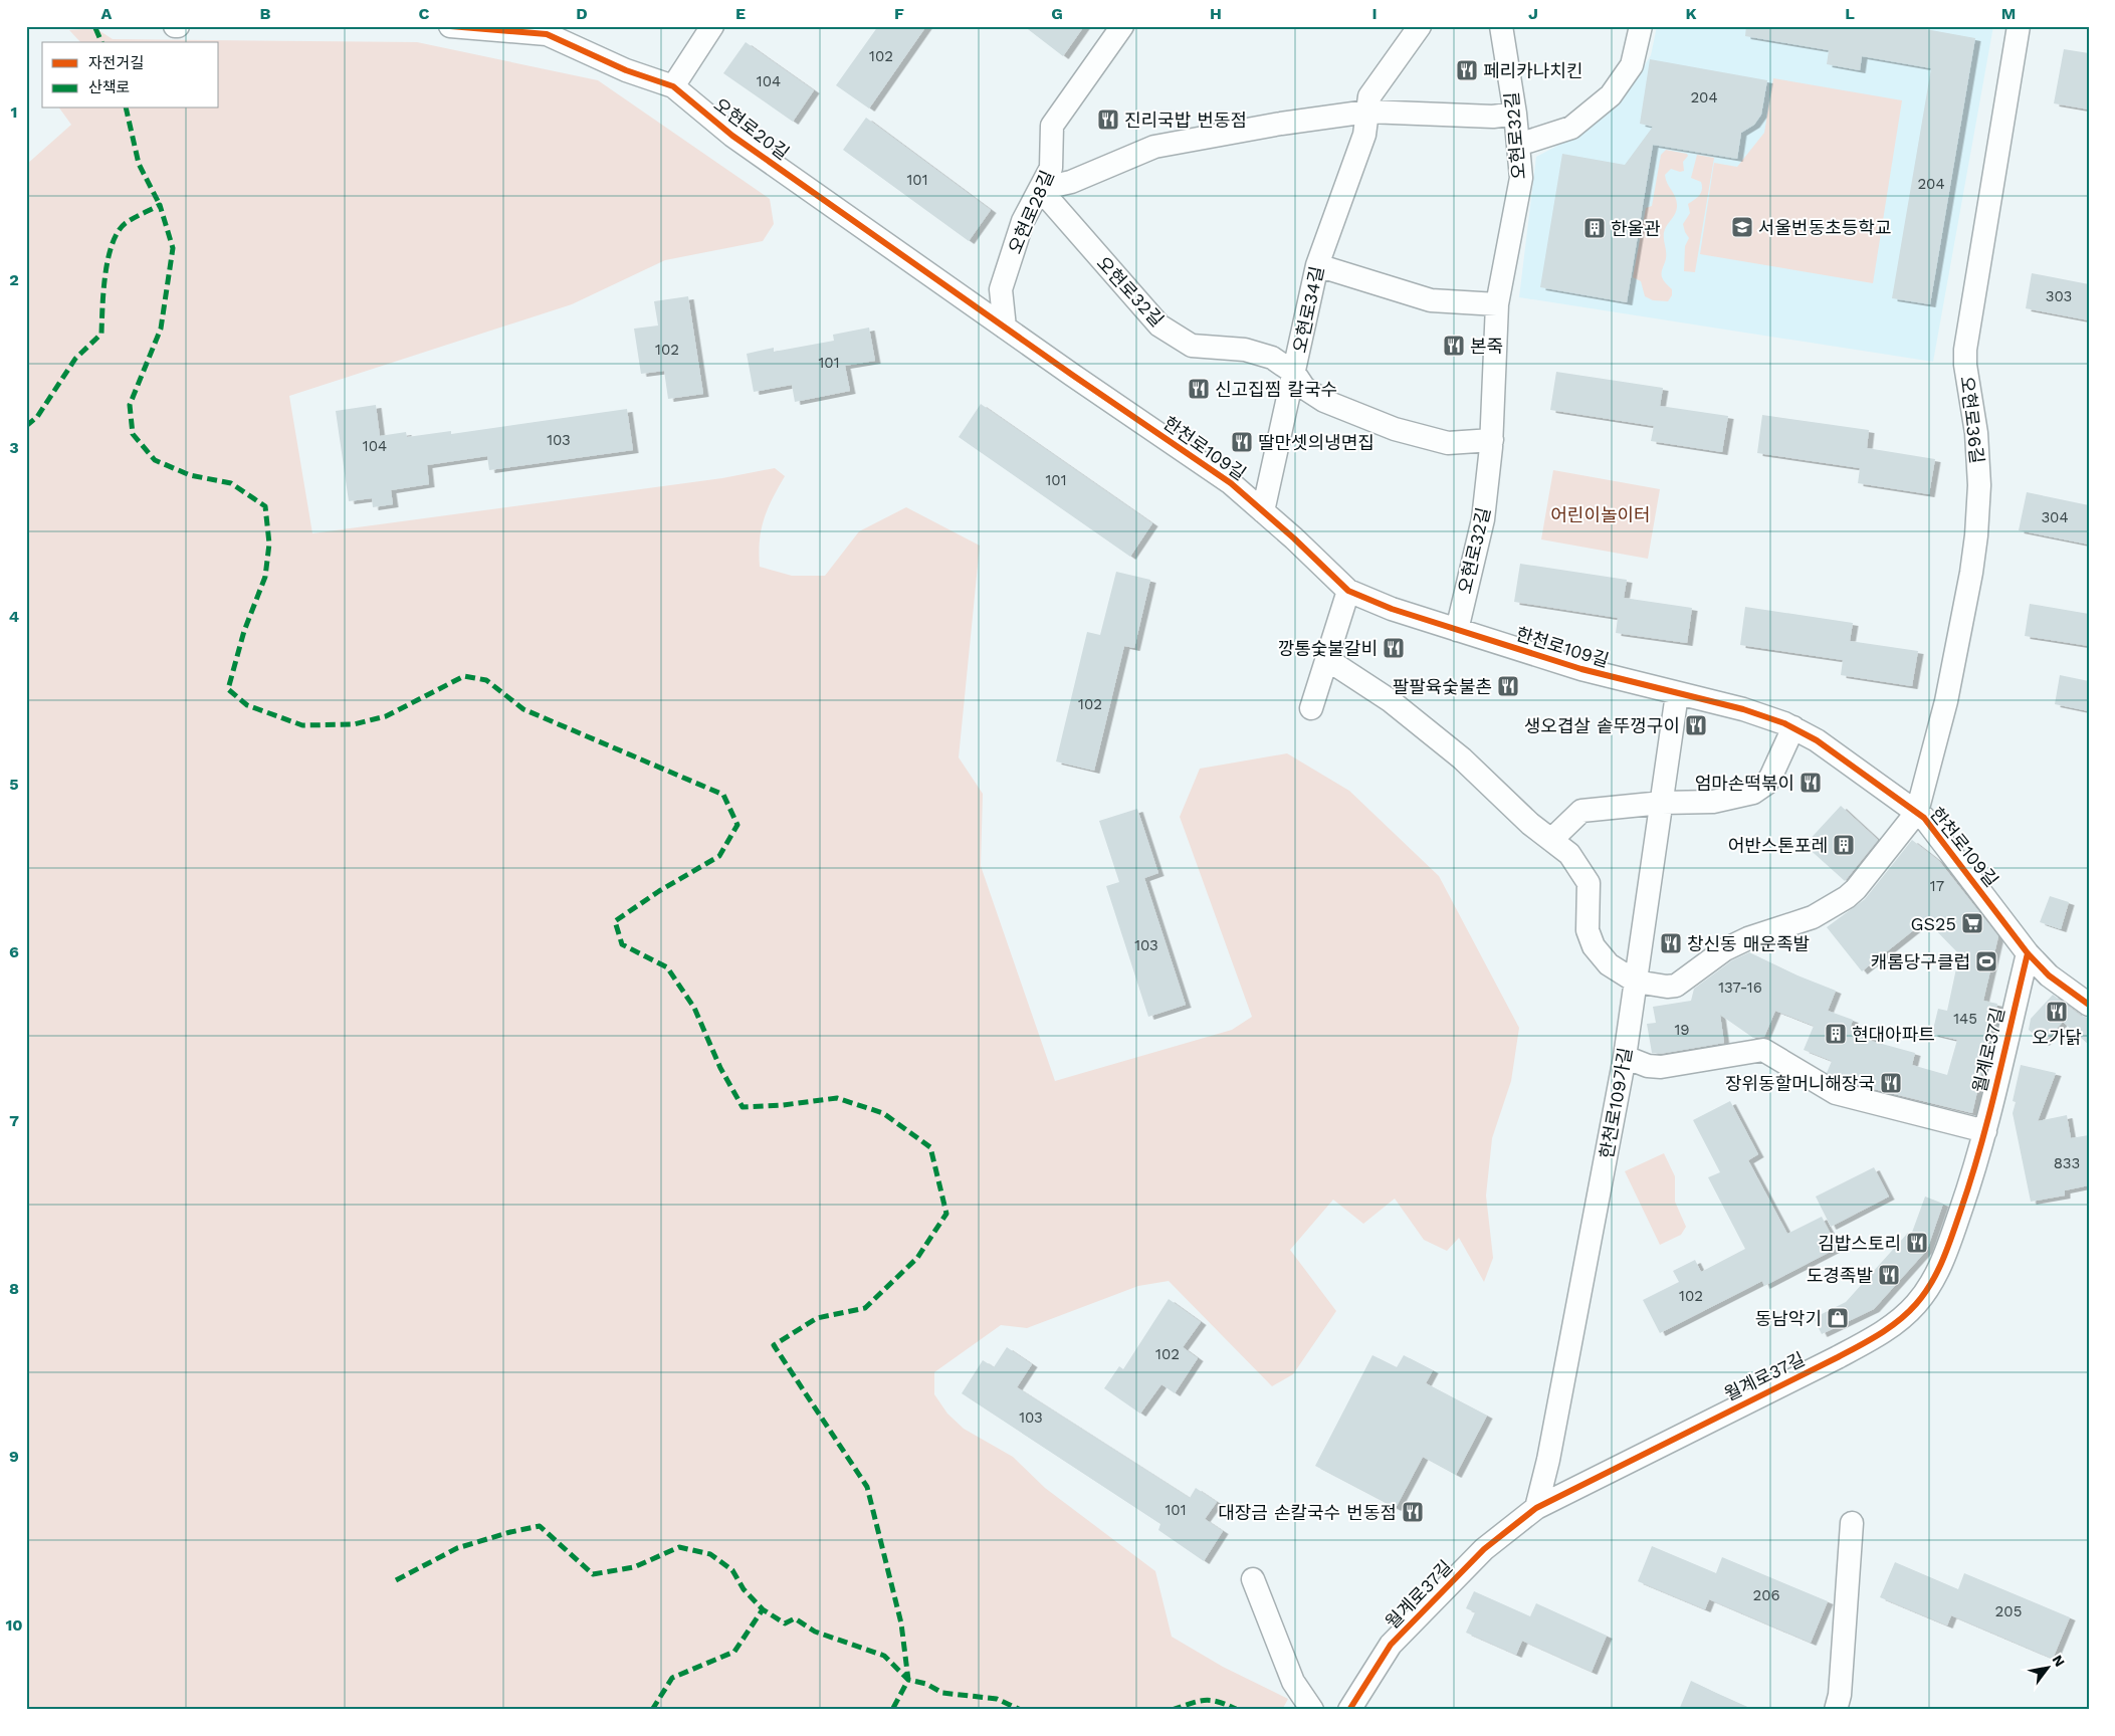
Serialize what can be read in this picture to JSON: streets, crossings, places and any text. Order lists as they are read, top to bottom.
{
  "streets": {
    "street": [
      "오현로20길",
      "오현로32길",
      "오현로28길",
      "오현로34길",
      "오현로36길",
      "한천로109길",
      "월계로37길",
      "한천로109가길"
    ]
  },
  "crossings": [
    ["오현로20길", "오현로28길"],
    ["오현로20길", "한천로109길"],
    ["오현로32길", "오현로28길"],
    ["오현로32길", "오현로34길"],
    ["오현로32길", "한천로109길"],
    ["오현로28길", "한천로109길"],
    ["오현로34길", "한천로109길"],
    ["오현로36길", "한천로109길"],
    ["한천로109길", "월계로37길"],
    ["한천로109길", "한천로109가길"],
    ["월계로37길", "한천로109가길"]
  ],
  "parks": ["어린이놀이터"],
  "places": {
    "restaurant": [
      "페리카나치킨",
      "진리국밥 번동점",
      "본죽",
      "신고집찜 칼국수",
      "딸만셋의냉면집",
      "깡통숯불갈비",
      "팔팔육숯불촌",
      "생오겹살 솥뚜껑구이",
      "엄마손떡볶이",
      "창신동 매운족발",
      "오가닭",
      "장위동할머니해장국",
      "김밥스토리",
      "도경족발",
      "대장금 손칼국수 번동점"
    ],
    "school or university": ["서울번동초등학교"],
    "building": ["한울관", "어반스톤포레", "현대아파트"],
    "supermarket": ["GS25"],
    "sports": ["캐롬당구클럽"],
    "shop": ["동남악기"]
  },
  "house_numbers": [
    "102",
    "104",
    "204",
    "101",
    "204",
    "303",
    "102",
    "101",
    "103",
    "104",
    "101",
    "304",
    "102",
    "17",
    "103",
    "137-16",
    "145",
    "19",
    "833",
    "102",
    "102",
    "103",
    "101",
    "206",
    "205"
  ],
  "legend": ["자전거길", "산책로"],
  "north": "top right",
  "grid": {
    "columns": [
      "A",
      "B",
      "C",
      "D",
      "E",
      "F",
      "G",
      "H",
      "I",
      "J",
      "K",
      "L",
      "M"
    ],
    "rows": [
      "1",
      "2",
      "3",
      "4",
      "5",
      "6",
      "7",
      "8",
      "9",
      "10"
    ]
  }
}
